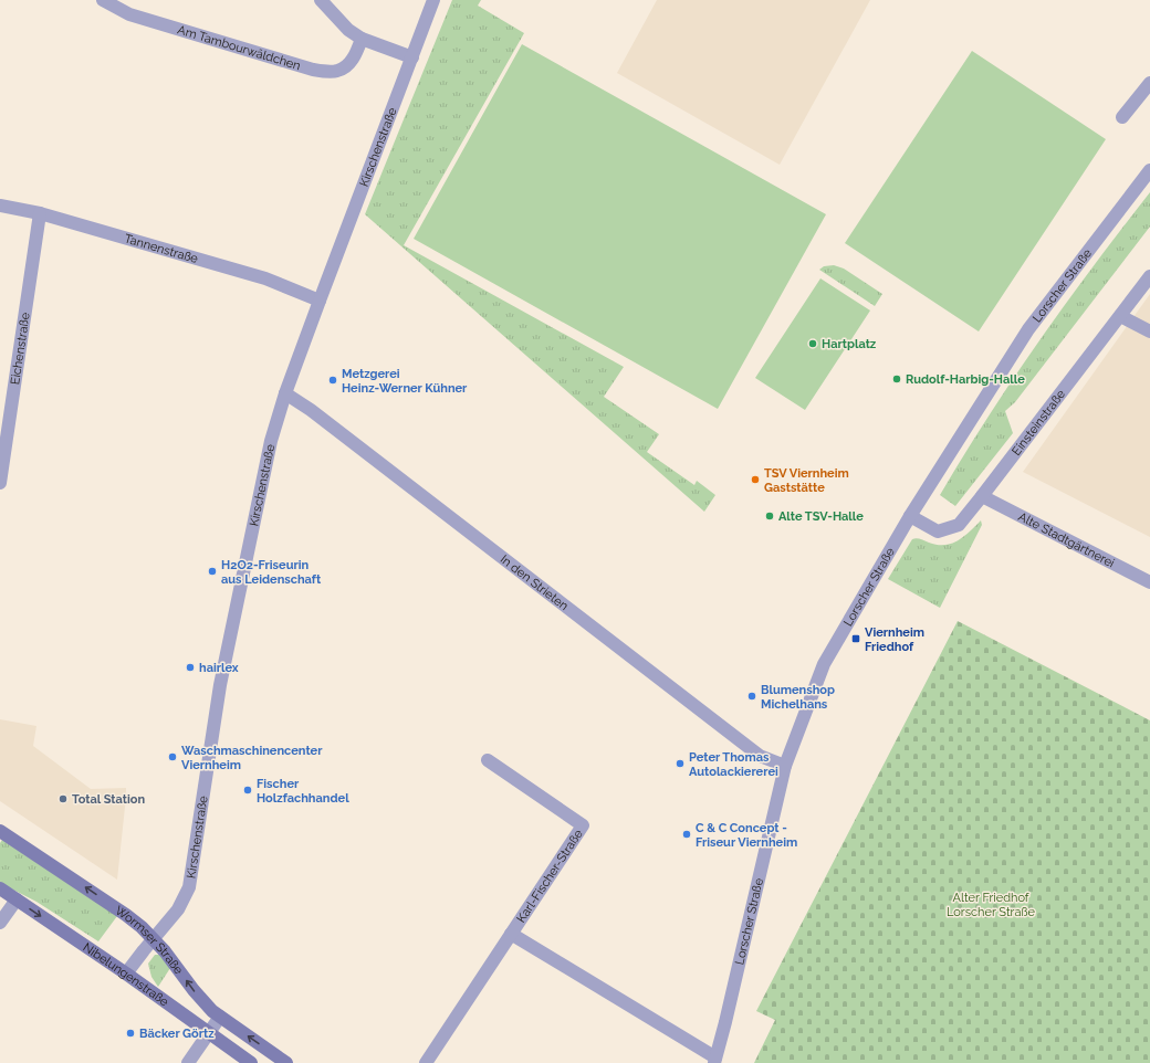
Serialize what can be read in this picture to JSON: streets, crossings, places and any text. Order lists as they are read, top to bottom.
{
  "streets": {
    "street": [
      "Am Tambourwäldchen",
      "Kirschenstraße",
      "Tannenstraße",
      "Lorscher Straße",
      "Eichenstraße",
      "Einsteinstraße",
      "Alte Stadtgärtnerei",
      "In den Strieten",
      "Karl-Fischer-Straße",
      "Wormser Straße",
      "Nibelungenstraße"
    ]
  },
  "crossings": [
    ["Kirschenstraße", "Tannenstraße"],
    ["Kirschenstraße", "In den Strieten"],
    ["Kirschenstraße", "Wormser Straße"],
    ["Kirschenstraße", "Nibelungenstraße"],
    ["Tannenstraße", "Eichenstraße"],
    ["Lorscher Straße", "Einsteinstraße"],
    ["Lorscher Straße", "In den Strieten"],
    ["Lorscher Straße", "Karl-Fischer-Straße"],
    ["Einsteinstraße", "Alte Stadtgärtnerei"]
  ],
  "one_way": ["Wormser Straße", "Nibelungenstraße"],
  "parks": ["Alter Friedhof Lorscher Straße"],
  "places": {
    "other": [
      "Hartplatz",
      "Rudolf-Harbig-Halle",
      "Metzgerei Heinz-Werner Kühner",
      "TSV Viernheim Gaststätte",
      "Alte TSV-Halle",
      "H2O2-Friseurin aus Leidenschaft",
      "hairlex",
      "Blumenshop Michelhans",
      "Waschmaschinencenter Viernheim",
      "Peter Thomas Autolackiererei",
      "Fischer Holzfachhandel",
      "Total Station",
      "C & C Concept - Friseur Viernheim",
      "Bäcker Görtz"
    ],
    "transit": ["Viernheim Friedhof"]
  }
}
